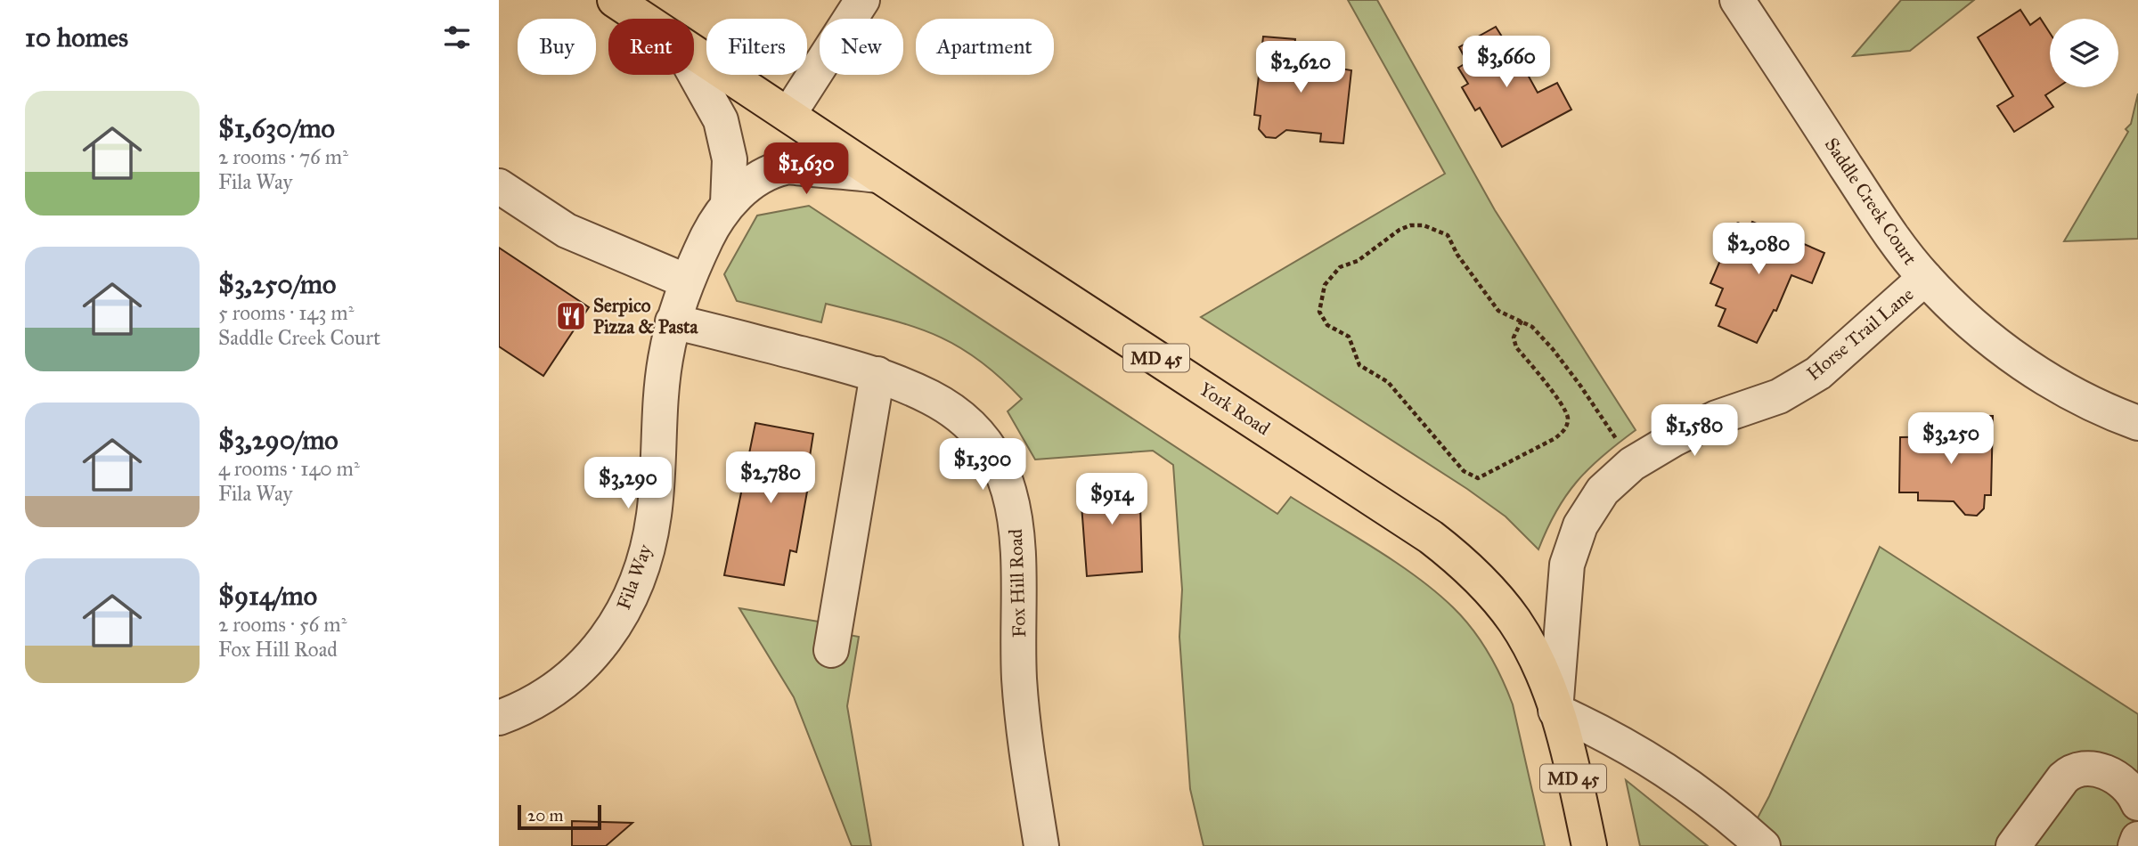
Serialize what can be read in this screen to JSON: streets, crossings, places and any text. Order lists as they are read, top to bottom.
{
  "streets": {
    "main road": ["MD 45", "York Road"],
    "street": [
      "Saddle Creek Court",
      "Horse Trail Lane",
      "Fila Way",
      "Fox Hill Road"
    ]
  },
  "crossings": [
    ["Saddle Creek Court", "Horse Trail Lane"],
    ["Horse Trail Lane", "York Road"],
    ["York Road", "Fila Way"],
    ["Fila Way", "Fox Hill Road"]
  ],
  "places": {
    "restaurant": ["Serpico Pizza & Pasta"]
  },
  "scale_bar": "20 m",
  "page": {
    "heading": "10 homes",
    "chip": [
      "Buy",
      "Rent",
      "Filters",
      "New",
      "Apartment"
    ],
    "price": [
      "$3,660",
      "$2,620",
      "$1,630",
      "$2,080",
      "$1,580",
      "$3,250",
      "$1,300",
      "$2,780",
      "$3,290",
      "$914"
    ],
    "list": [
      {
        "name": "$1,630/mo",
        "note": "2 rooms · 76 m² · Fila Way"
      },
      {
        "name": "$3,250/mo",
        "note": "5 rooms · 143 m² · Saddle Creek Court"
      },
      {
        "name": "$3,290/mo",
        "note": "4 rooms · 140 m² · Fila Way"
      },
      {
        "name": "$914/mo",
        "note": "2 rooms · 56 m² · Fox Hill Road"
      }
    ],
    "scale": "20 m"
  }
}
